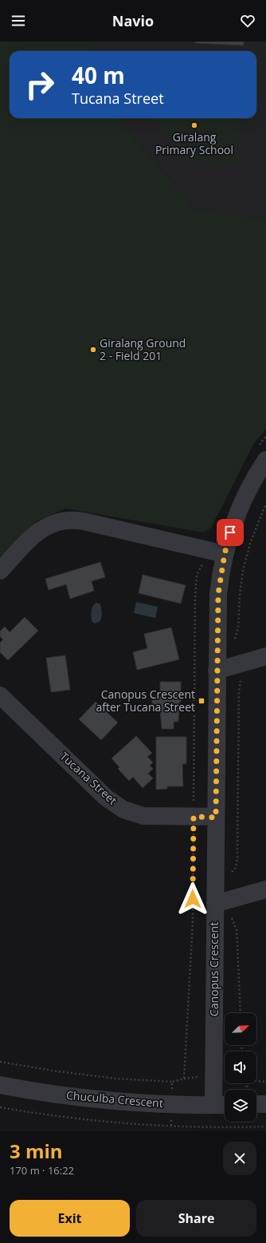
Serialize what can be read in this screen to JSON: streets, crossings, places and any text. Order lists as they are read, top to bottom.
{
  "streets": {
    "street": ["Tucana Street", "Canopus Crescent", "Chuculba Crescent"]
  },
  "crossings": [
    ["Tucana Street", "Canopus Crescent"],
    ["Canopus Crescent", "Chuculba Crescent"]
  ],
  "places": {
    "other": ["Giralang Primary School", "Giralang Ground 2 - Field 201"],
    "transit": ["Canopus Crescent after Tucana Street"]
  },
  "north": "top right",
  "page": {
    "header": "Navio",
    "turn": ["40 m", "Tucana Street"],
    "heading": ["3 min", "170 m · 16:22"],
    "buttons": ["Exit", "Share"]
  }
}
